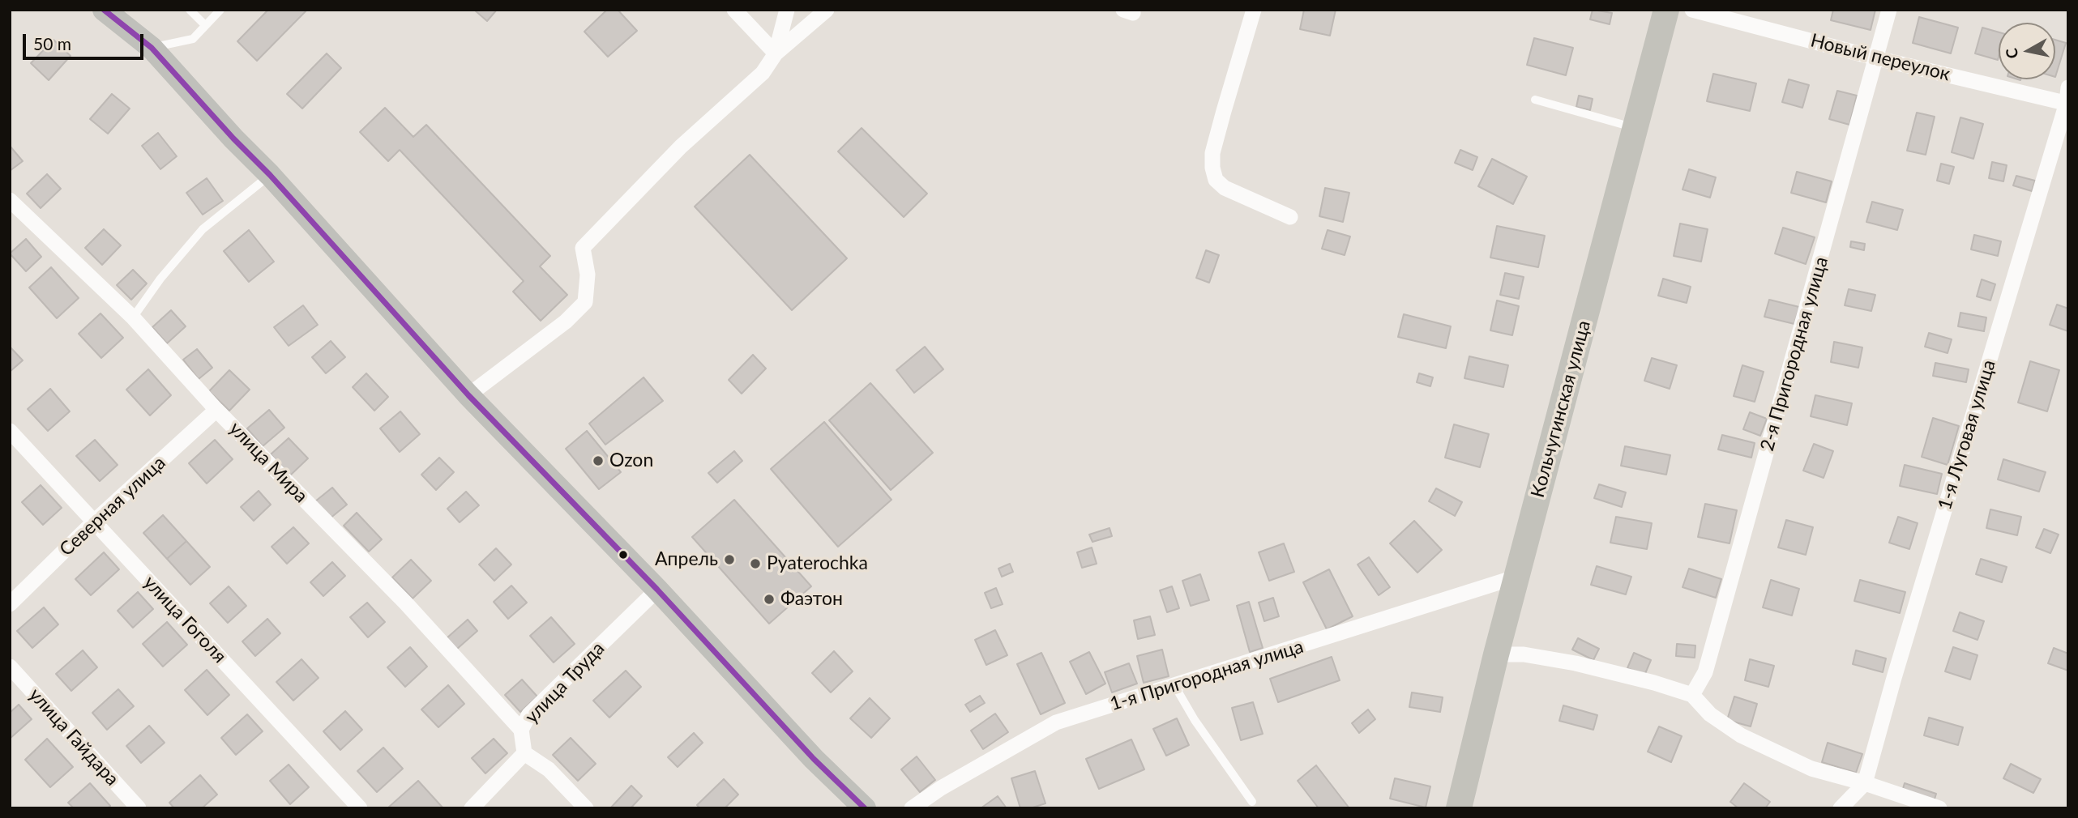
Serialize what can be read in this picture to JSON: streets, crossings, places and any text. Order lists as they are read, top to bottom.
{
  "streets": {
    "main road": ["Кольчугинская улица"],
    "street": [
      "Новый переулок",
      "2-я Пригородная улица",
      "1-я Луговая улица",
      "улица Мира",
      "Северная улица",
      "улица Гоголя",
      "1-я Пригородная улица",
      "улица Труда",
      "улица Гайдара"
    ]
  },
  "crossings": [
    ["Новый переулок", "2-я Пригородная улица"],
    ["Новый переулок", "1-я Луговая улица"],
    ["Кольчугинская улица", "1-я Пригородная улица"],
    ["улица Мира", "Северная улица"],
    ["улица Мира", "улица Труда"],
    ["Северная улица", "улица Гоголя"]
  ],
  "places": [
    "Ozon",
    "Апрель",
    "Pyaterochka",
    "Фаэтон"
  ],
  "scale_bar": "50 m",
  "north": "left"
}
